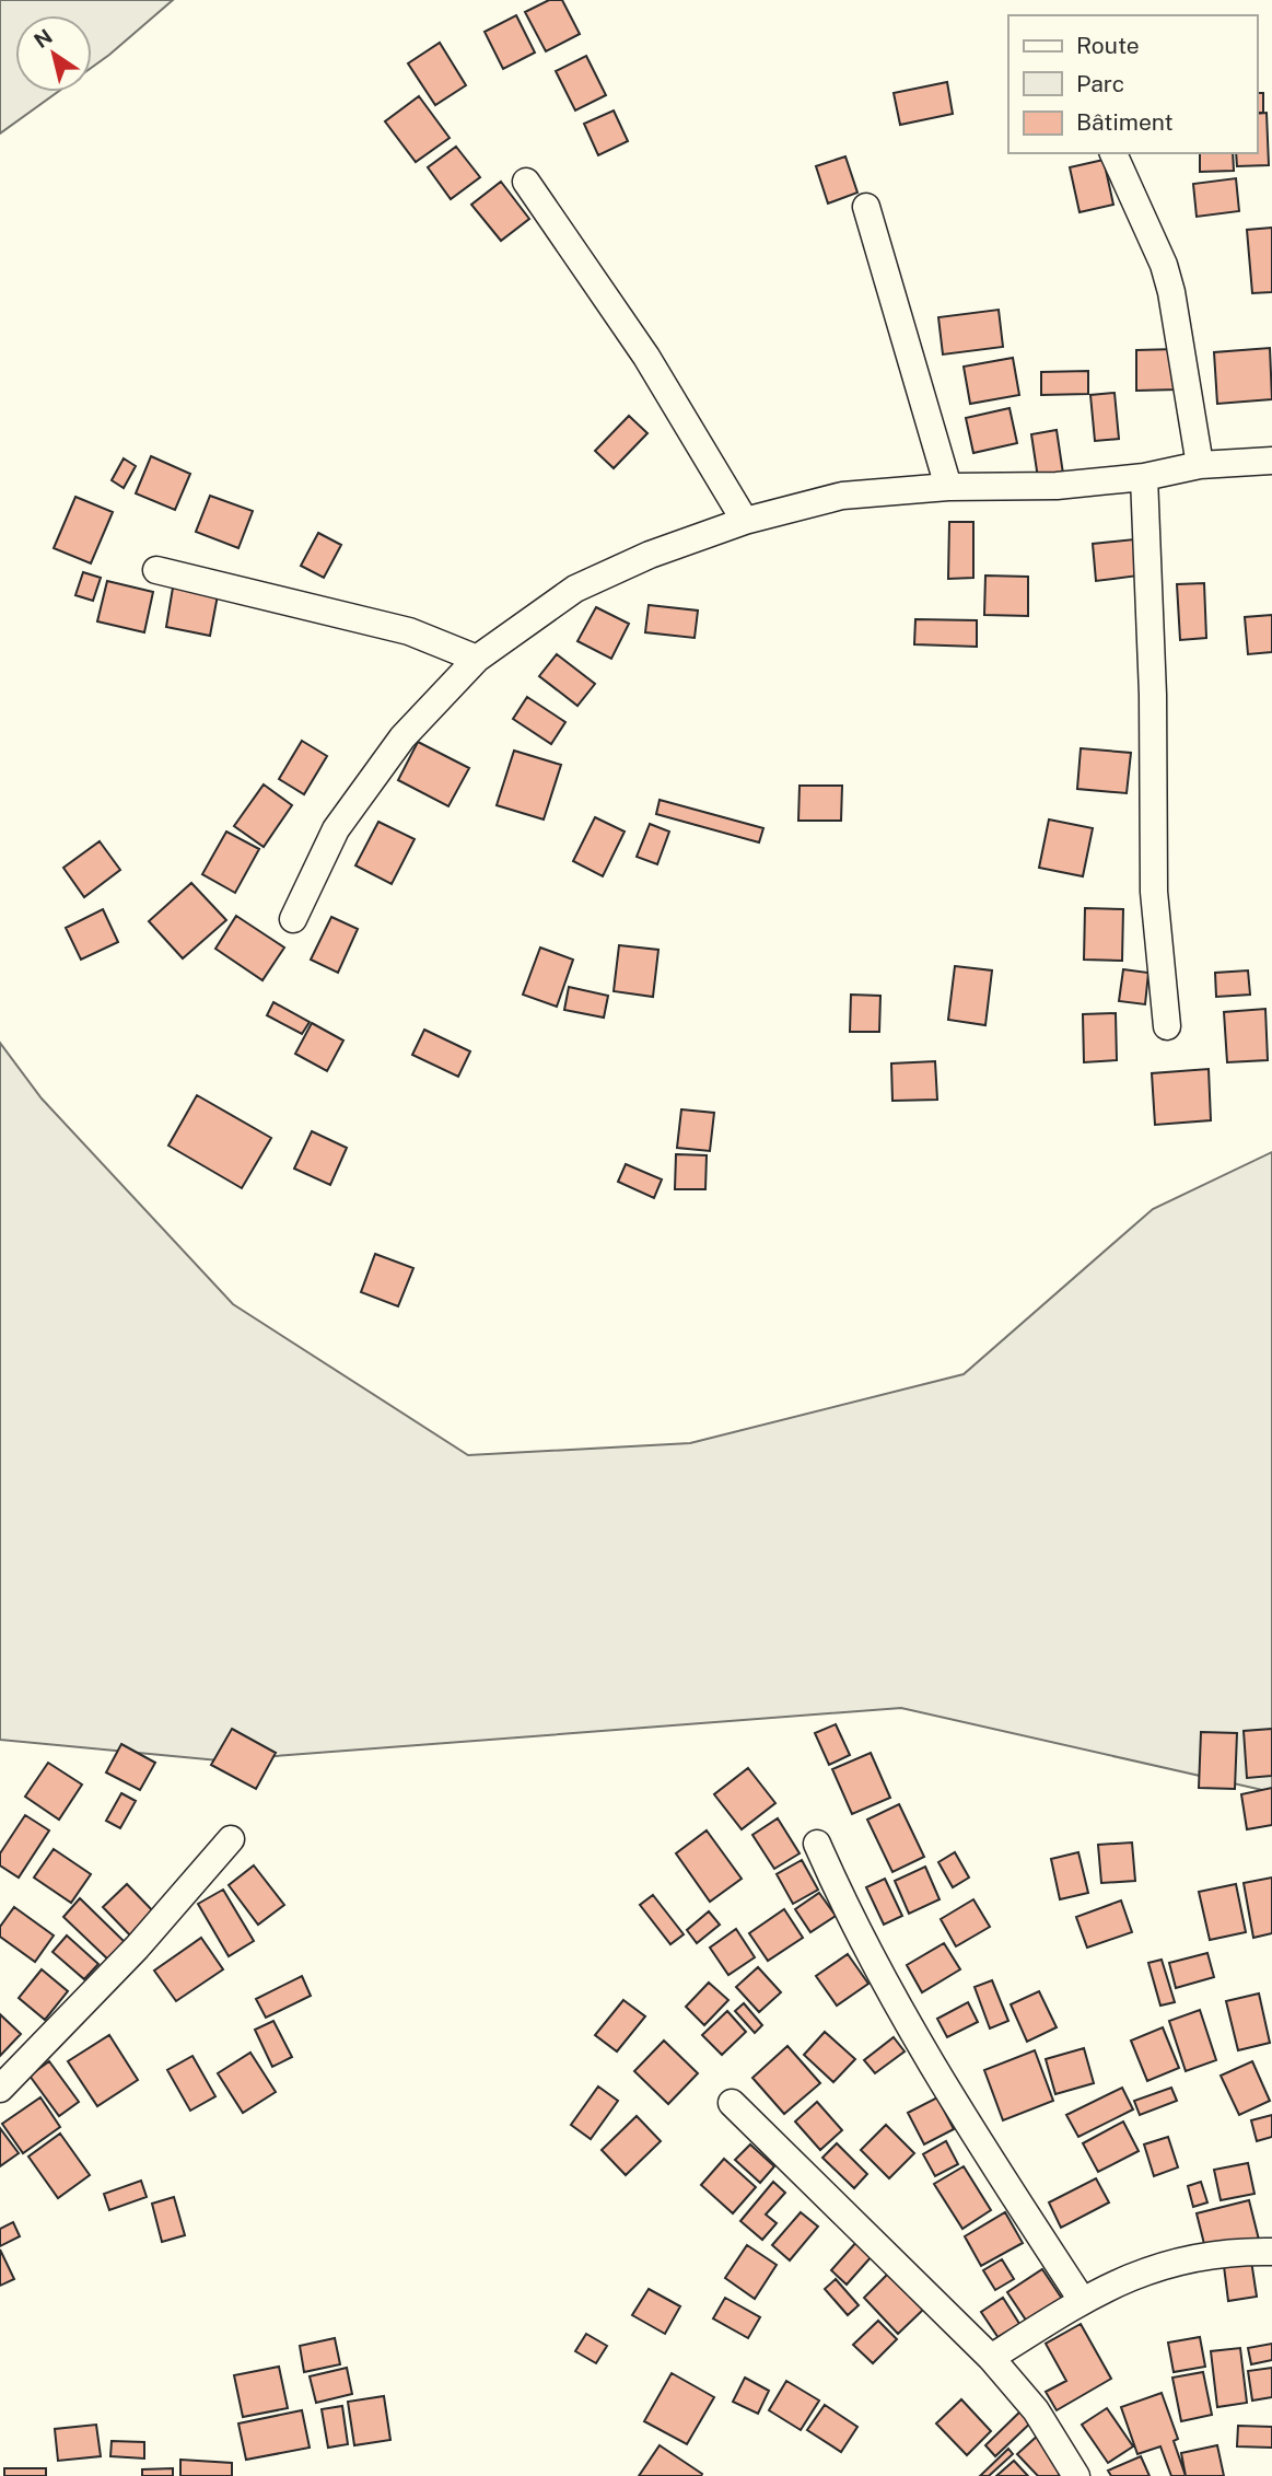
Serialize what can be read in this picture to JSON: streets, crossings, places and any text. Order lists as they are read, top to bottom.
{
  "legend": ["Route", "Parc", "Bâtiment"],
  "north": "top left"
}
